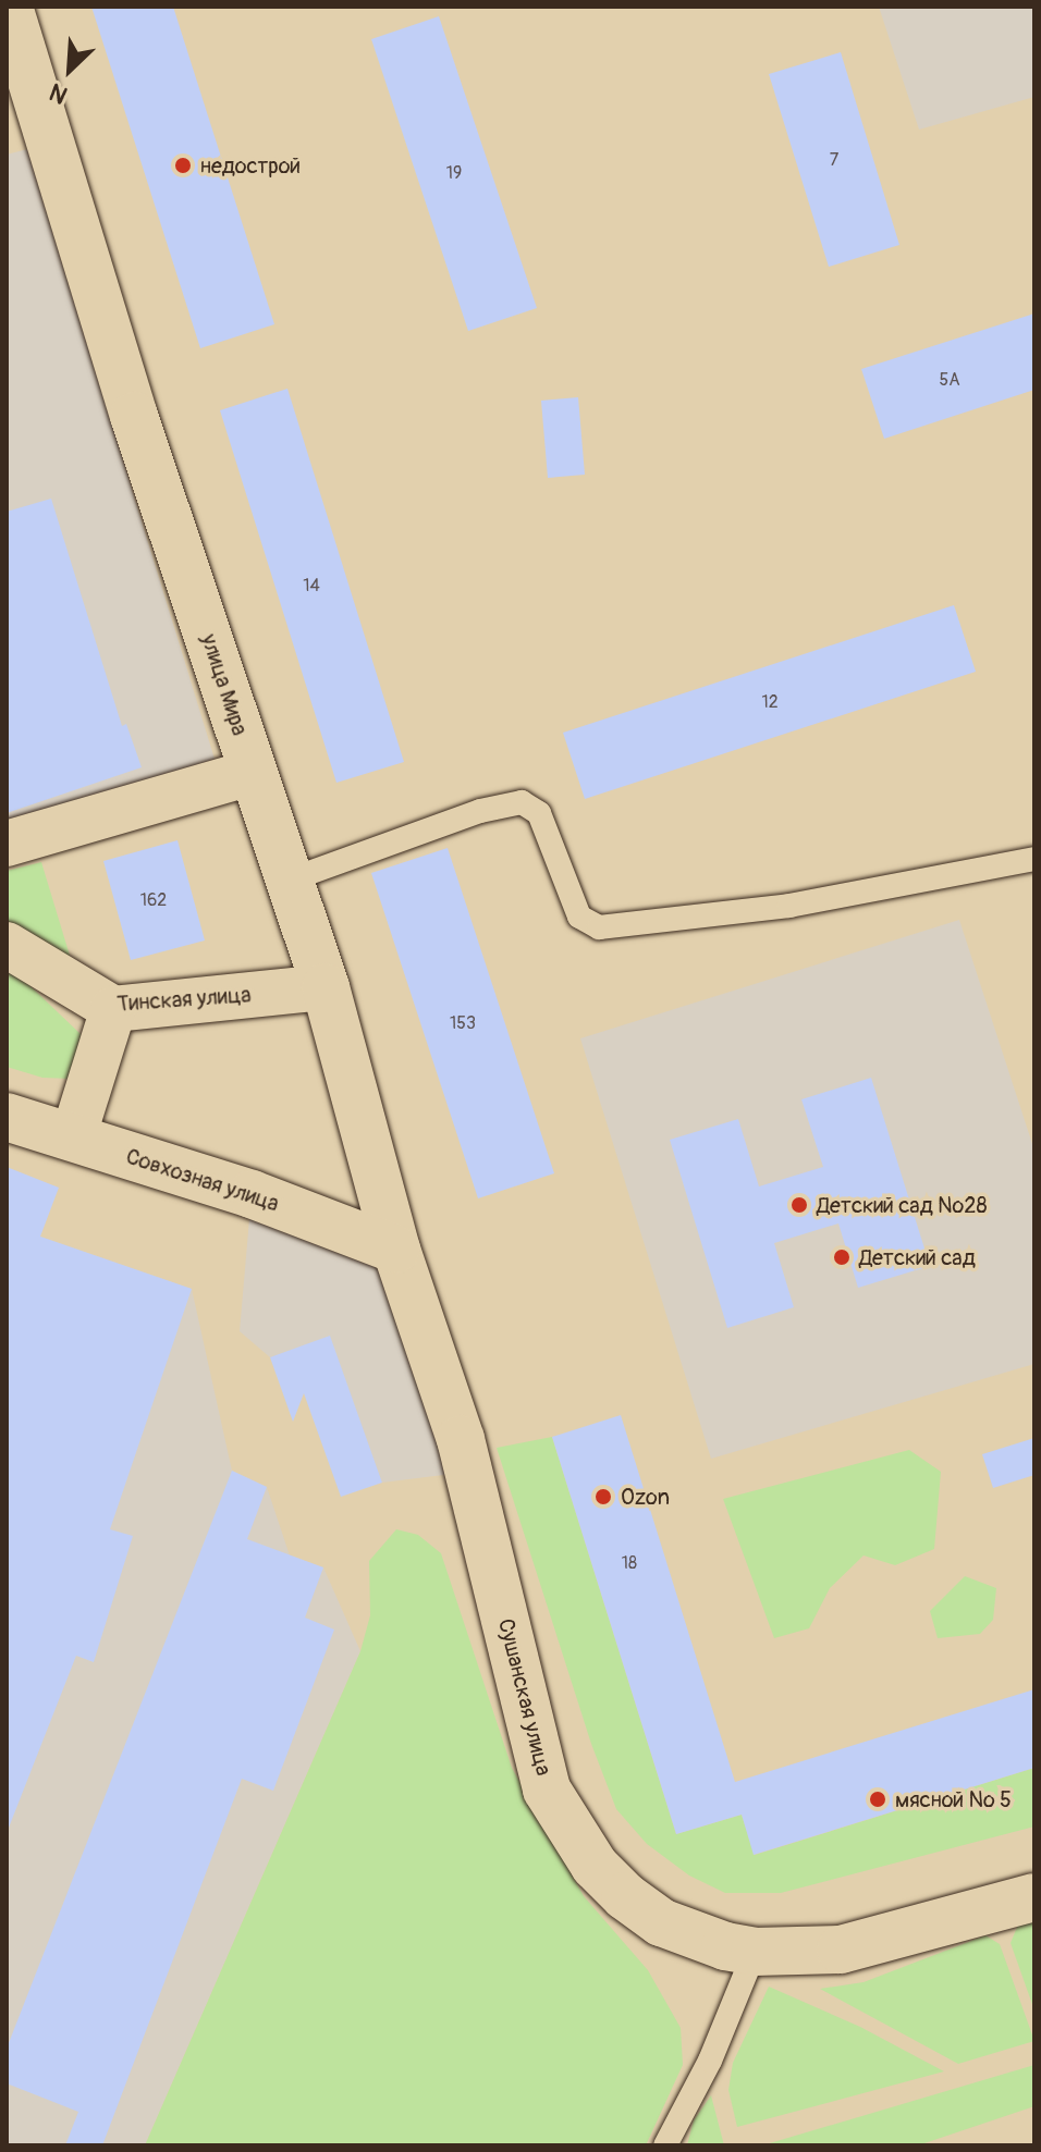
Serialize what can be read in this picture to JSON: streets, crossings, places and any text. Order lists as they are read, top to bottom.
{
  "streets": {
    "main road": ["улица Мира", "Совхозная улица", "Сушанская улица"],
    "street": ["Тинская улица"]
  },
  "crossings": [
    ["улица Мира", "Тинская улица"],
    ["улица Мира", "Совхозная улица"],
    ["улица Мира", "Сушанская улица"]
  ],
  "places": [
    "недострой",
    "Детский сад №28",
    "Детский сад",
    "Ozon",
    "мясной № 5"
  ],
  "house_numbers": [
    "7",
    "19",
    "5А",
    "14",
    "12",
    "162",
    "153",
    "18"
  ],
  "north": "bottom left"
}
